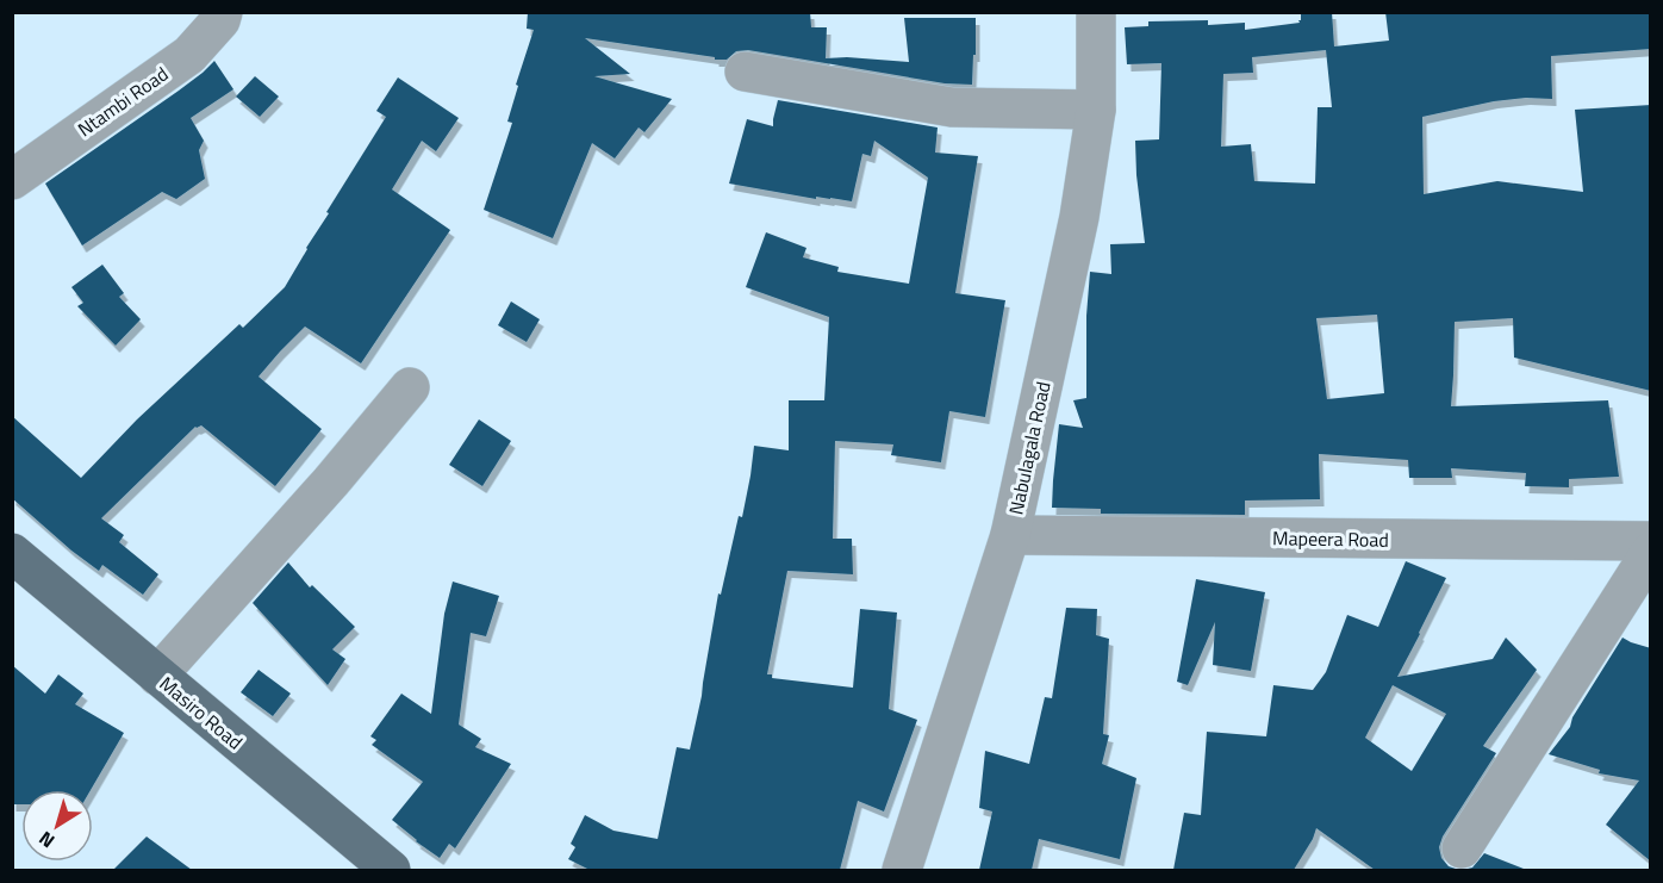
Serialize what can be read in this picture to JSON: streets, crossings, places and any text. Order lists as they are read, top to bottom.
{
  "streets": {
    "main road": ["Masiro Road"],
    "street": ["Ntambi Road", "Nabulagala Road", "Mapeera Road"]
  },
  "crossings": [
    ["Nabulagala Road", "Mapeera Road"]
  ],
  "north": "bottom left"
}
